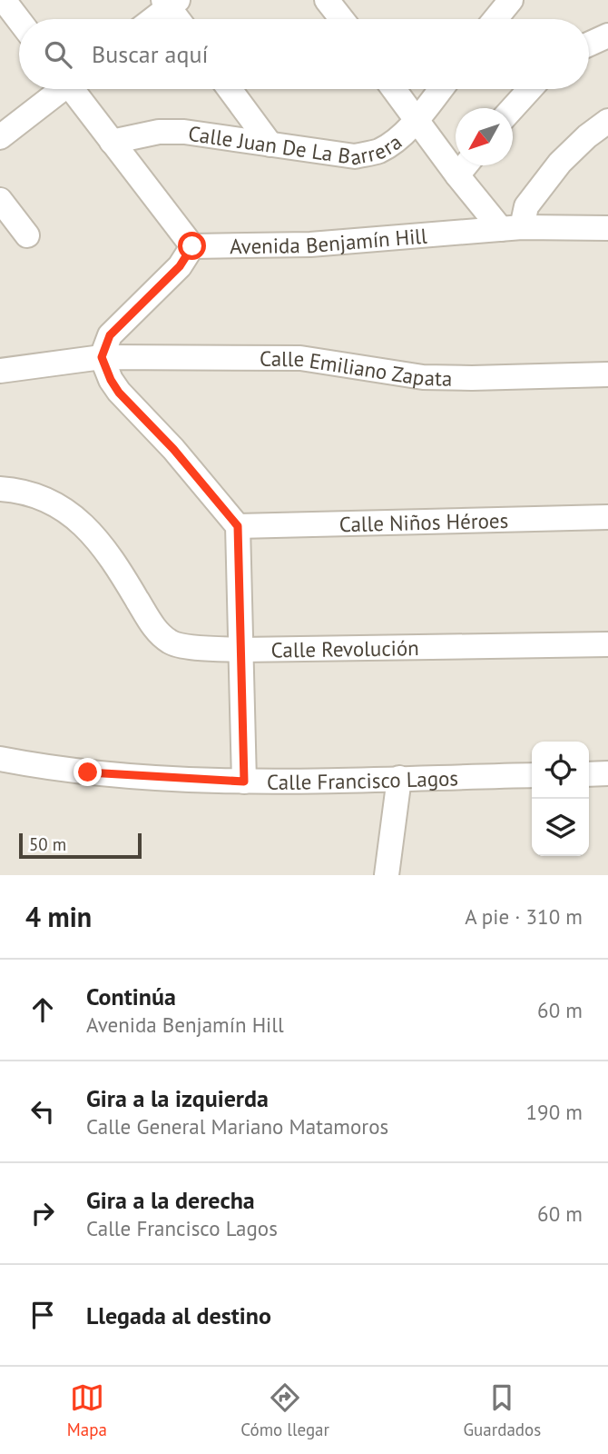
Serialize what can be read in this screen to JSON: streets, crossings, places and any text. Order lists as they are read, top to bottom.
{
  "streets": {
    "street": [
      "Calle Juan De La Barrera",
      "Avenida Benjamín Hill",
      "Calle Emiliano Zapata",
      "Calle Niños Héroes",
      "Calle Revolución",
      "Calle Francisco Lagos"
    ]
  },
  "scale_bar": "50 m",
  "north": "bottom left",
  "page": {
    "search": "Buscar aquí",
    "scale": "50 m",
    "heading": ["4 min", "A pie · 310 m"],
    "list": [
      ["Continúa", "Avenida Benjamín Hill", "60 m"],
      ["Gira a la izquierda", "Calle General Mariano Matamoros", "190 m"],
      ["Gira a la derecha", "Calle Francisco Lagos", "60 m"],
      "Llegada al destino"
    ],
    "nav": ["Mapa", "Cómo llegar", "Guardados"]
  }
}
